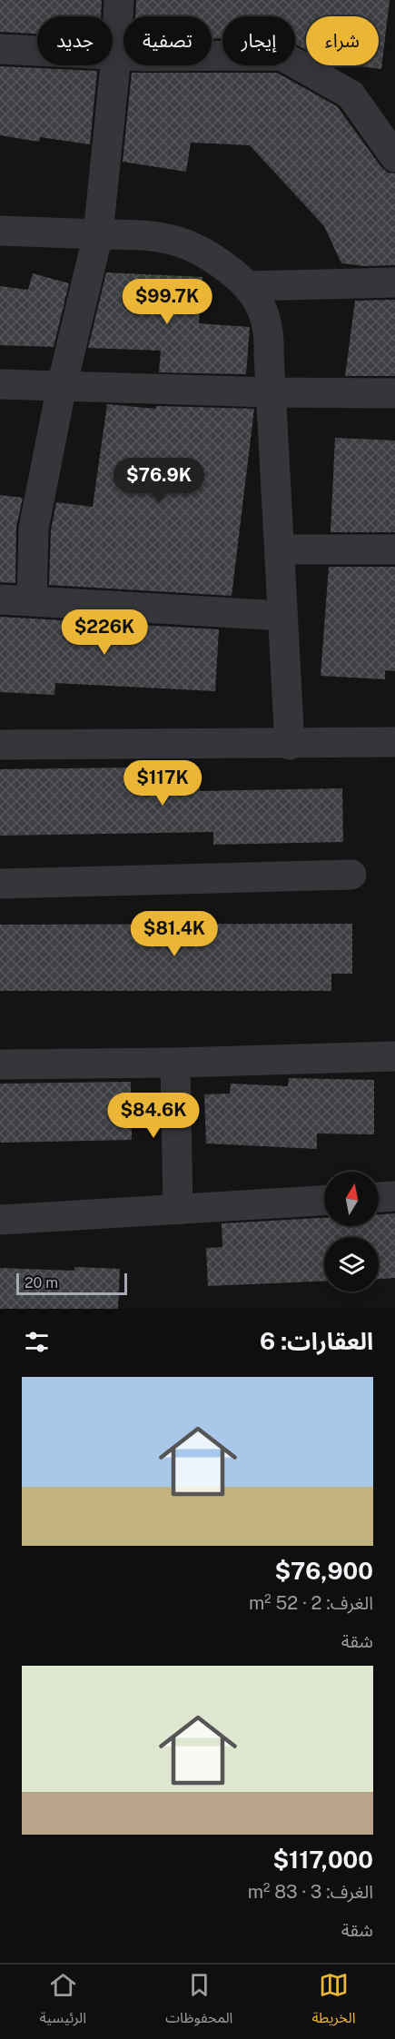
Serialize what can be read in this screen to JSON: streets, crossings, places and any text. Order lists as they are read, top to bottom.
{
  "scale_bar": "20 m",
  "north": "top",
  "page": {
    "chip": [
      "شراء",
      "إيجار",
      "تصفية",
      "جديد"
    ],
    "price": [
      "$99.7K",
      "$76.9K",
      "$226K",
      "$117K",
      "$81.4K",
      "$84.6K"
    ],
    "scale": "20 m",
    "heading": "العقارات: 6",
    "list": [
      {
        "name": "$76,900",
        "note": "الغرف: 2 · 52 m² · شقة"
      },
      {
        "name": "$117,000",
        "note": "الغرف: 3 · 83 m² · شقة"
      }
    ],
    "tabs": ["الخريطة", "المحفوظات", "الرئيسية"]
  }
}
